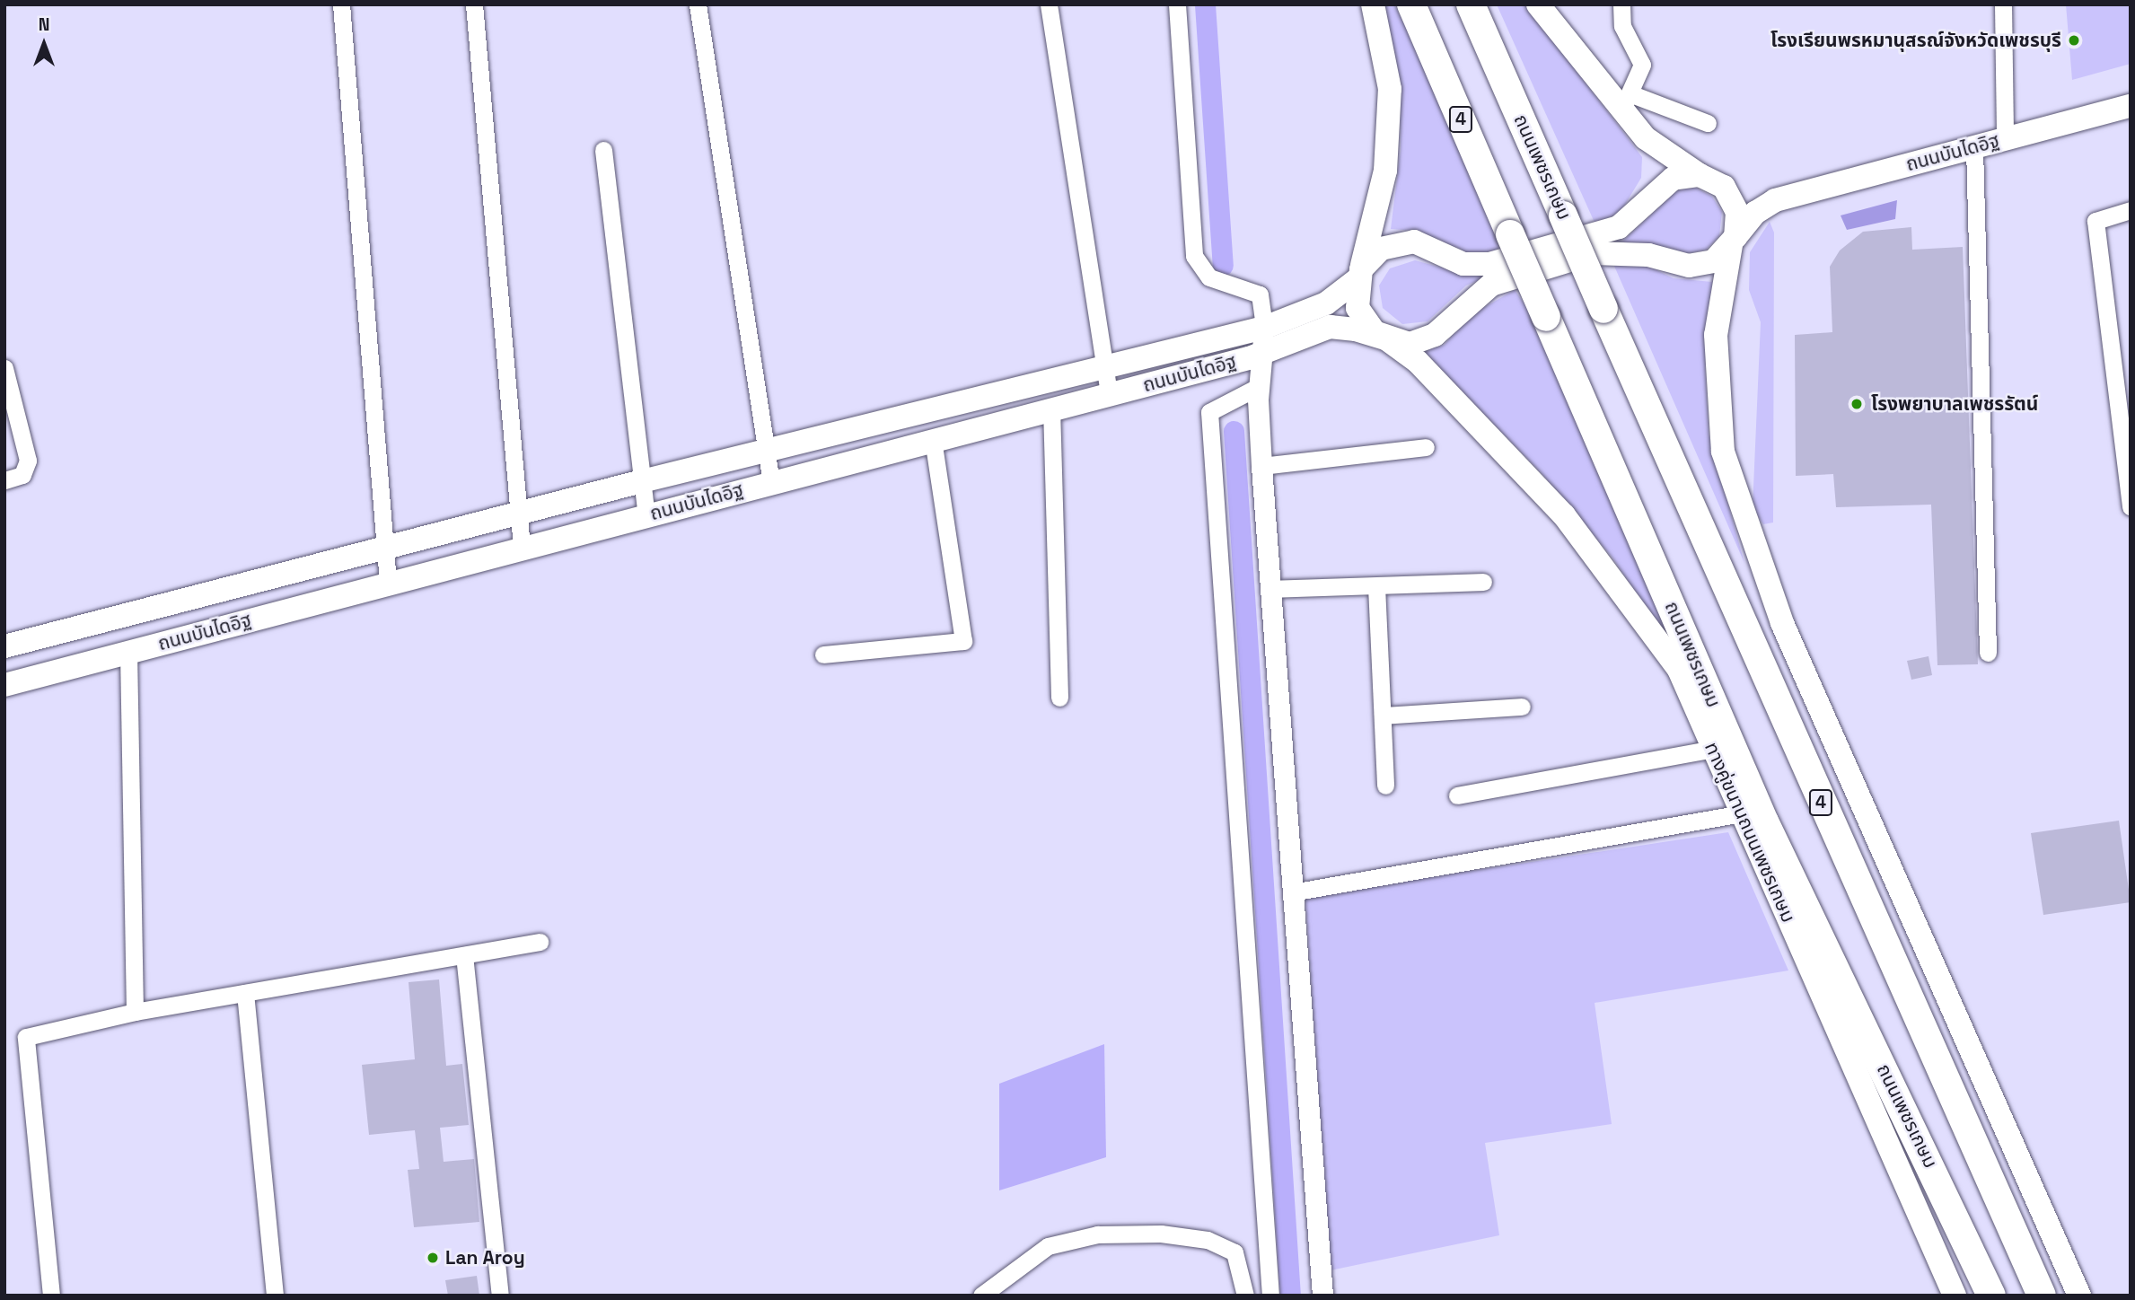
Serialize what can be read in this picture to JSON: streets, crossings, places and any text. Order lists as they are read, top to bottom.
{
  "streets": {
    "highway": ["4", "ถนนเพชรเกษม"],
    "main road": ["ถนนบันไดอิฐ", "ทางคู่ขนานถนนเพชรเกษม"]
  },
  "crossings": [
    ["4", "ถนนบันไดอิฐ"],
    ["ถนนบันไดอิฐ", "ทางคู่ขนานถนนเพชรเกษม"]
  ],
  "places": ["โรงเรียนพรหมานุสรณ์จังหวัดเพชรบุรี", "โรงพยาบาลเพชรรัตน์", "Lan Aroy"],
  "north": "top"
}
